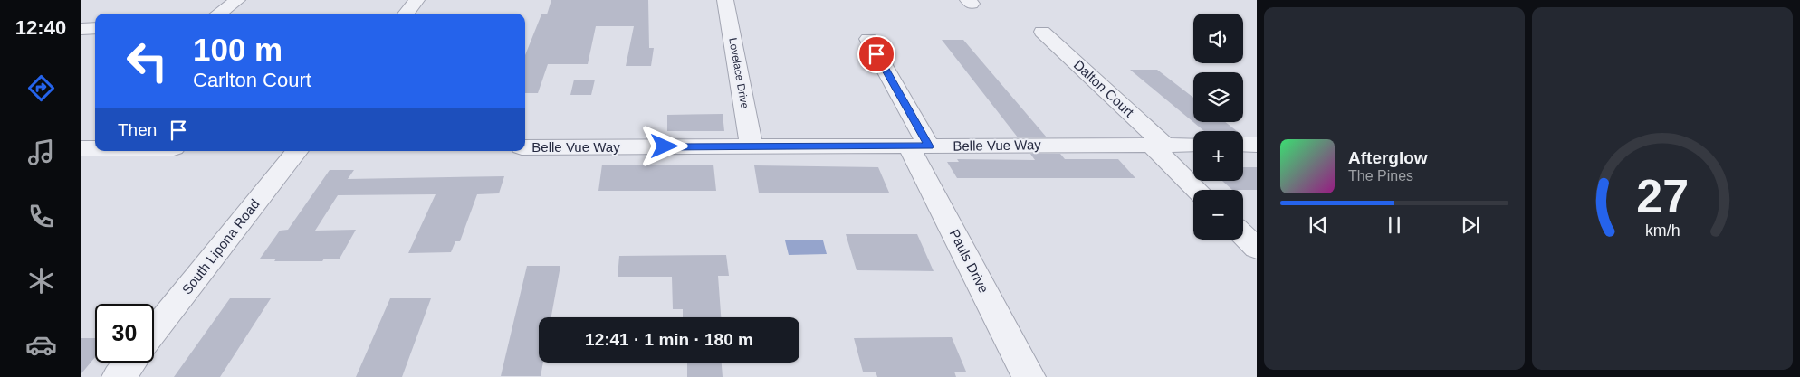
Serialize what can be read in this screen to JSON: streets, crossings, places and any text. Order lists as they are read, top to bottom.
{
  "streets": {
    "street": [
      "Lovelace Drive",
      "Dalton Court",
      "Belle Vue Way",
      "South Lipona Road",
      "Pauls Drive"
    ]
  },
  "crossings": [
    ["Lovelace Drive", "Belle Vue Way"],
    ["Dalton Court", "Belle Vue Way"],
    ["Belle Vue Way", "Pauls Drive"]
  ],
  "page": {
    "tabs": "12:40",
    "map_buttons": ["+", "−"],
    "turn": ["100 m", "Carlton Court"],
    "then": "Then",
    "song": ["Afterglow", "The Pines"],
    "limit": "30",
    "trip": "12:41 · 1 min · 180 m",
    "gauge": ["27", "km/h"]
  }
}
